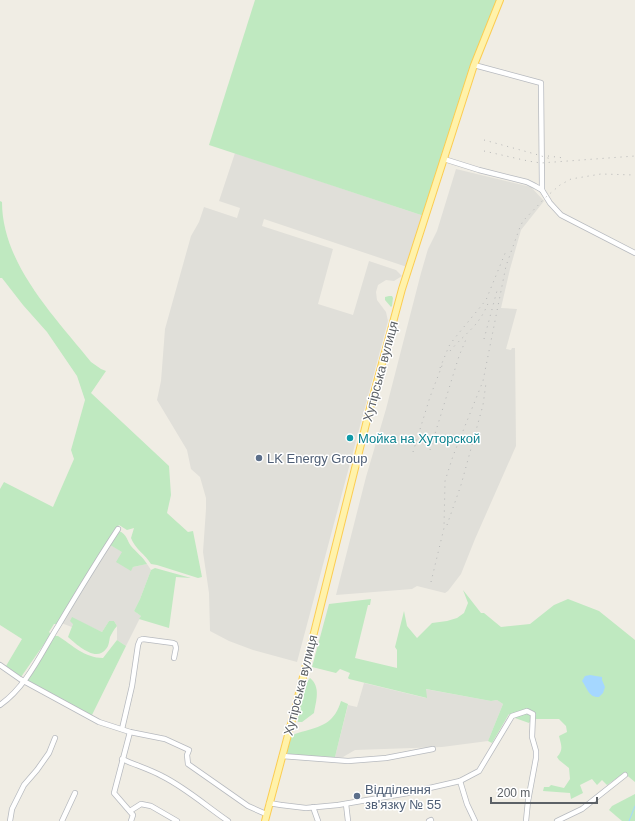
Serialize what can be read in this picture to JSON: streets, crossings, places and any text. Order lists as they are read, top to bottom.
{
  "streets": {
    "main road": ["Хутірська вулиця"]
  },
  "places": ["Мойка на Хуторской", "LK Energy Group", "Відділення зв'язку № 55"],
  "scale_bar": "200 m"
}
